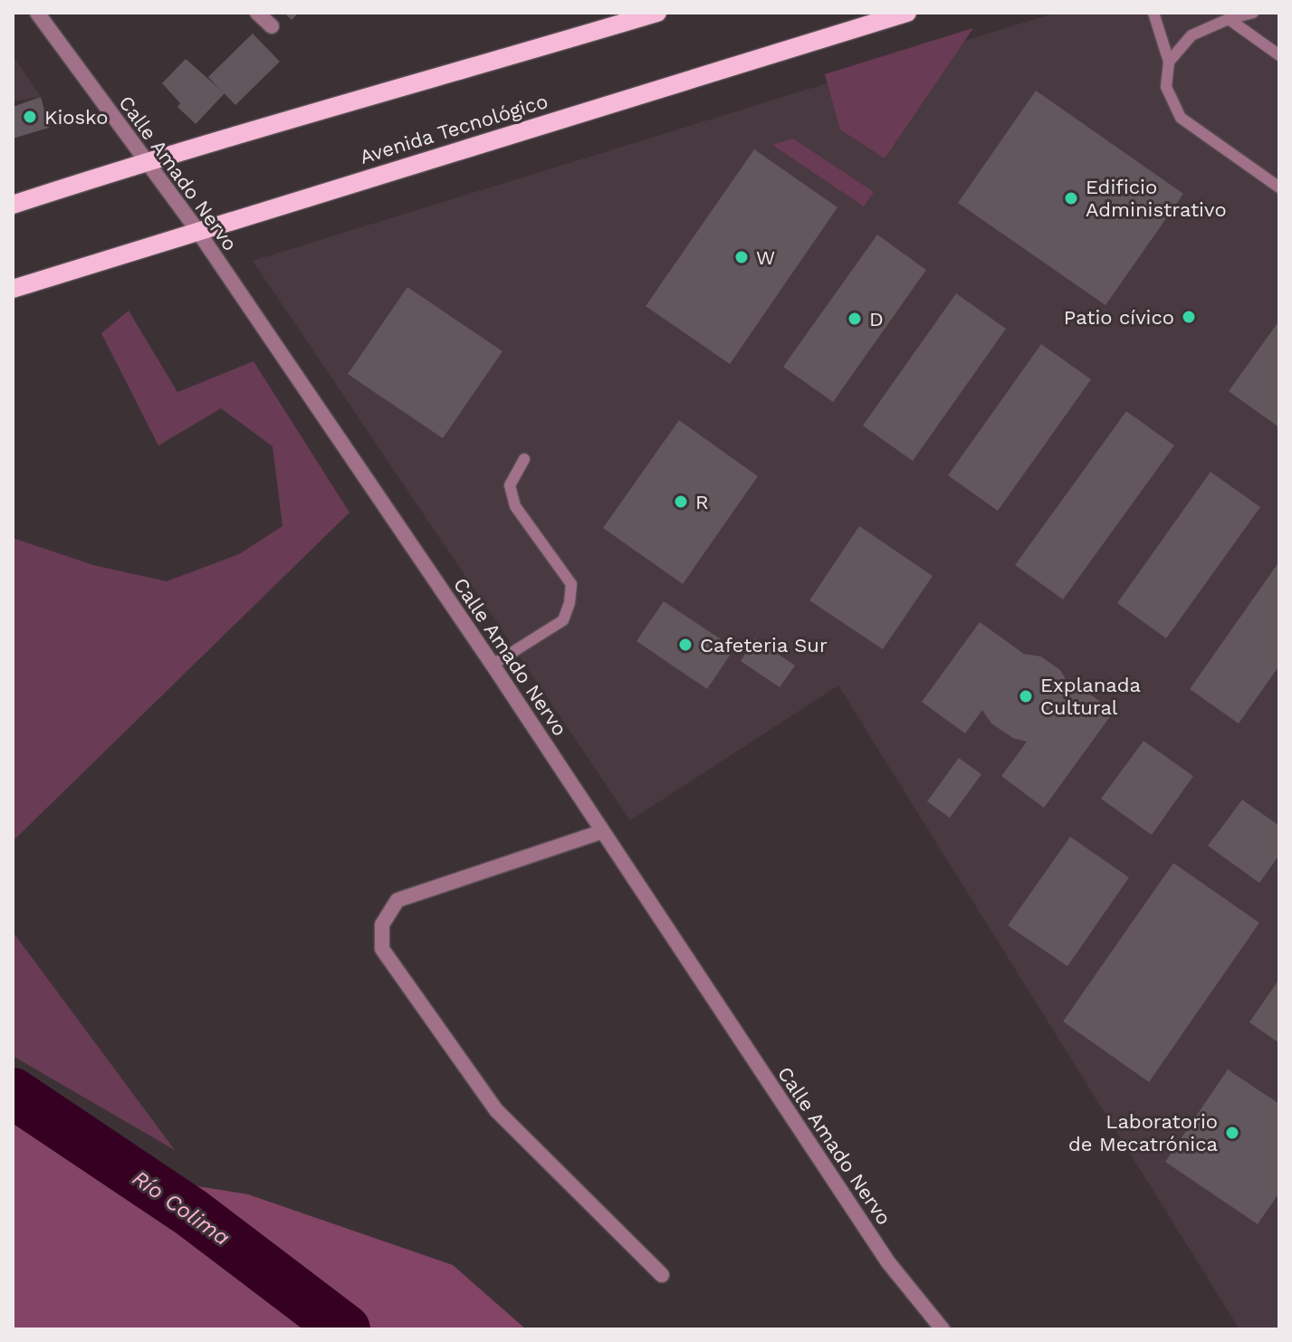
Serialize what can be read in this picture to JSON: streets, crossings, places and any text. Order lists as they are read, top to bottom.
{
  "streets": {
    "main road": ["Avenida Tecnológico"],
    "street": ["Calle Amado Nervo"]
  },
  "crossings": [
    ["Avenida Tecnológico", "Calle Amado Nervo"]
  ],
  "water": ["Río Colima"],
  "places": [
    "Kiosko",
    "Edificio Administrativo",
    "W",
    "Patio cívico",
    "D",
    "R",
    "Cafeteria Sur",
    "Explanada Cultural",
    "Laboratorio de Mecatrónica"
  ]
}
